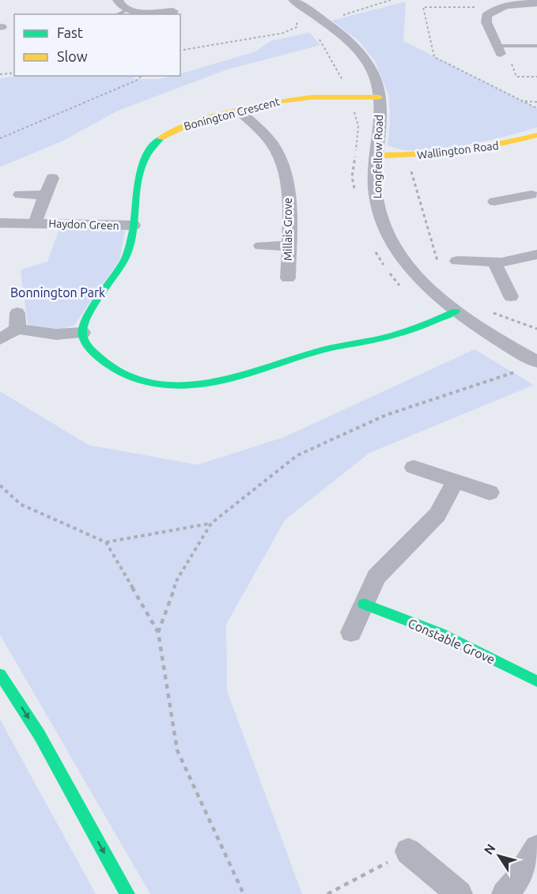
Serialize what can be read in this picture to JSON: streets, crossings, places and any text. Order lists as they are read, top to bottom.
{
  "streets": {
    "street": [
      "Bonington Crescent",
      "Wallington Road",
      "Longfellow Road",
      "Haydon Green",
      "Millais Grove",
      "Constable Grove"
    ]
  },
  "crossings": [
    ["Bonington Crescent", "Longfellow Road"],
    ["Bonington Crescent", "Haydon Green"],
    ["Bonington Crescent", "Millais Grove"],
    ["Wallington Road", "Longfellow Road"]
  ],
  "parks": ["Bonnington Park"],
  "legend": ["Fast", "Slow"],
  "north": "top left"
}
